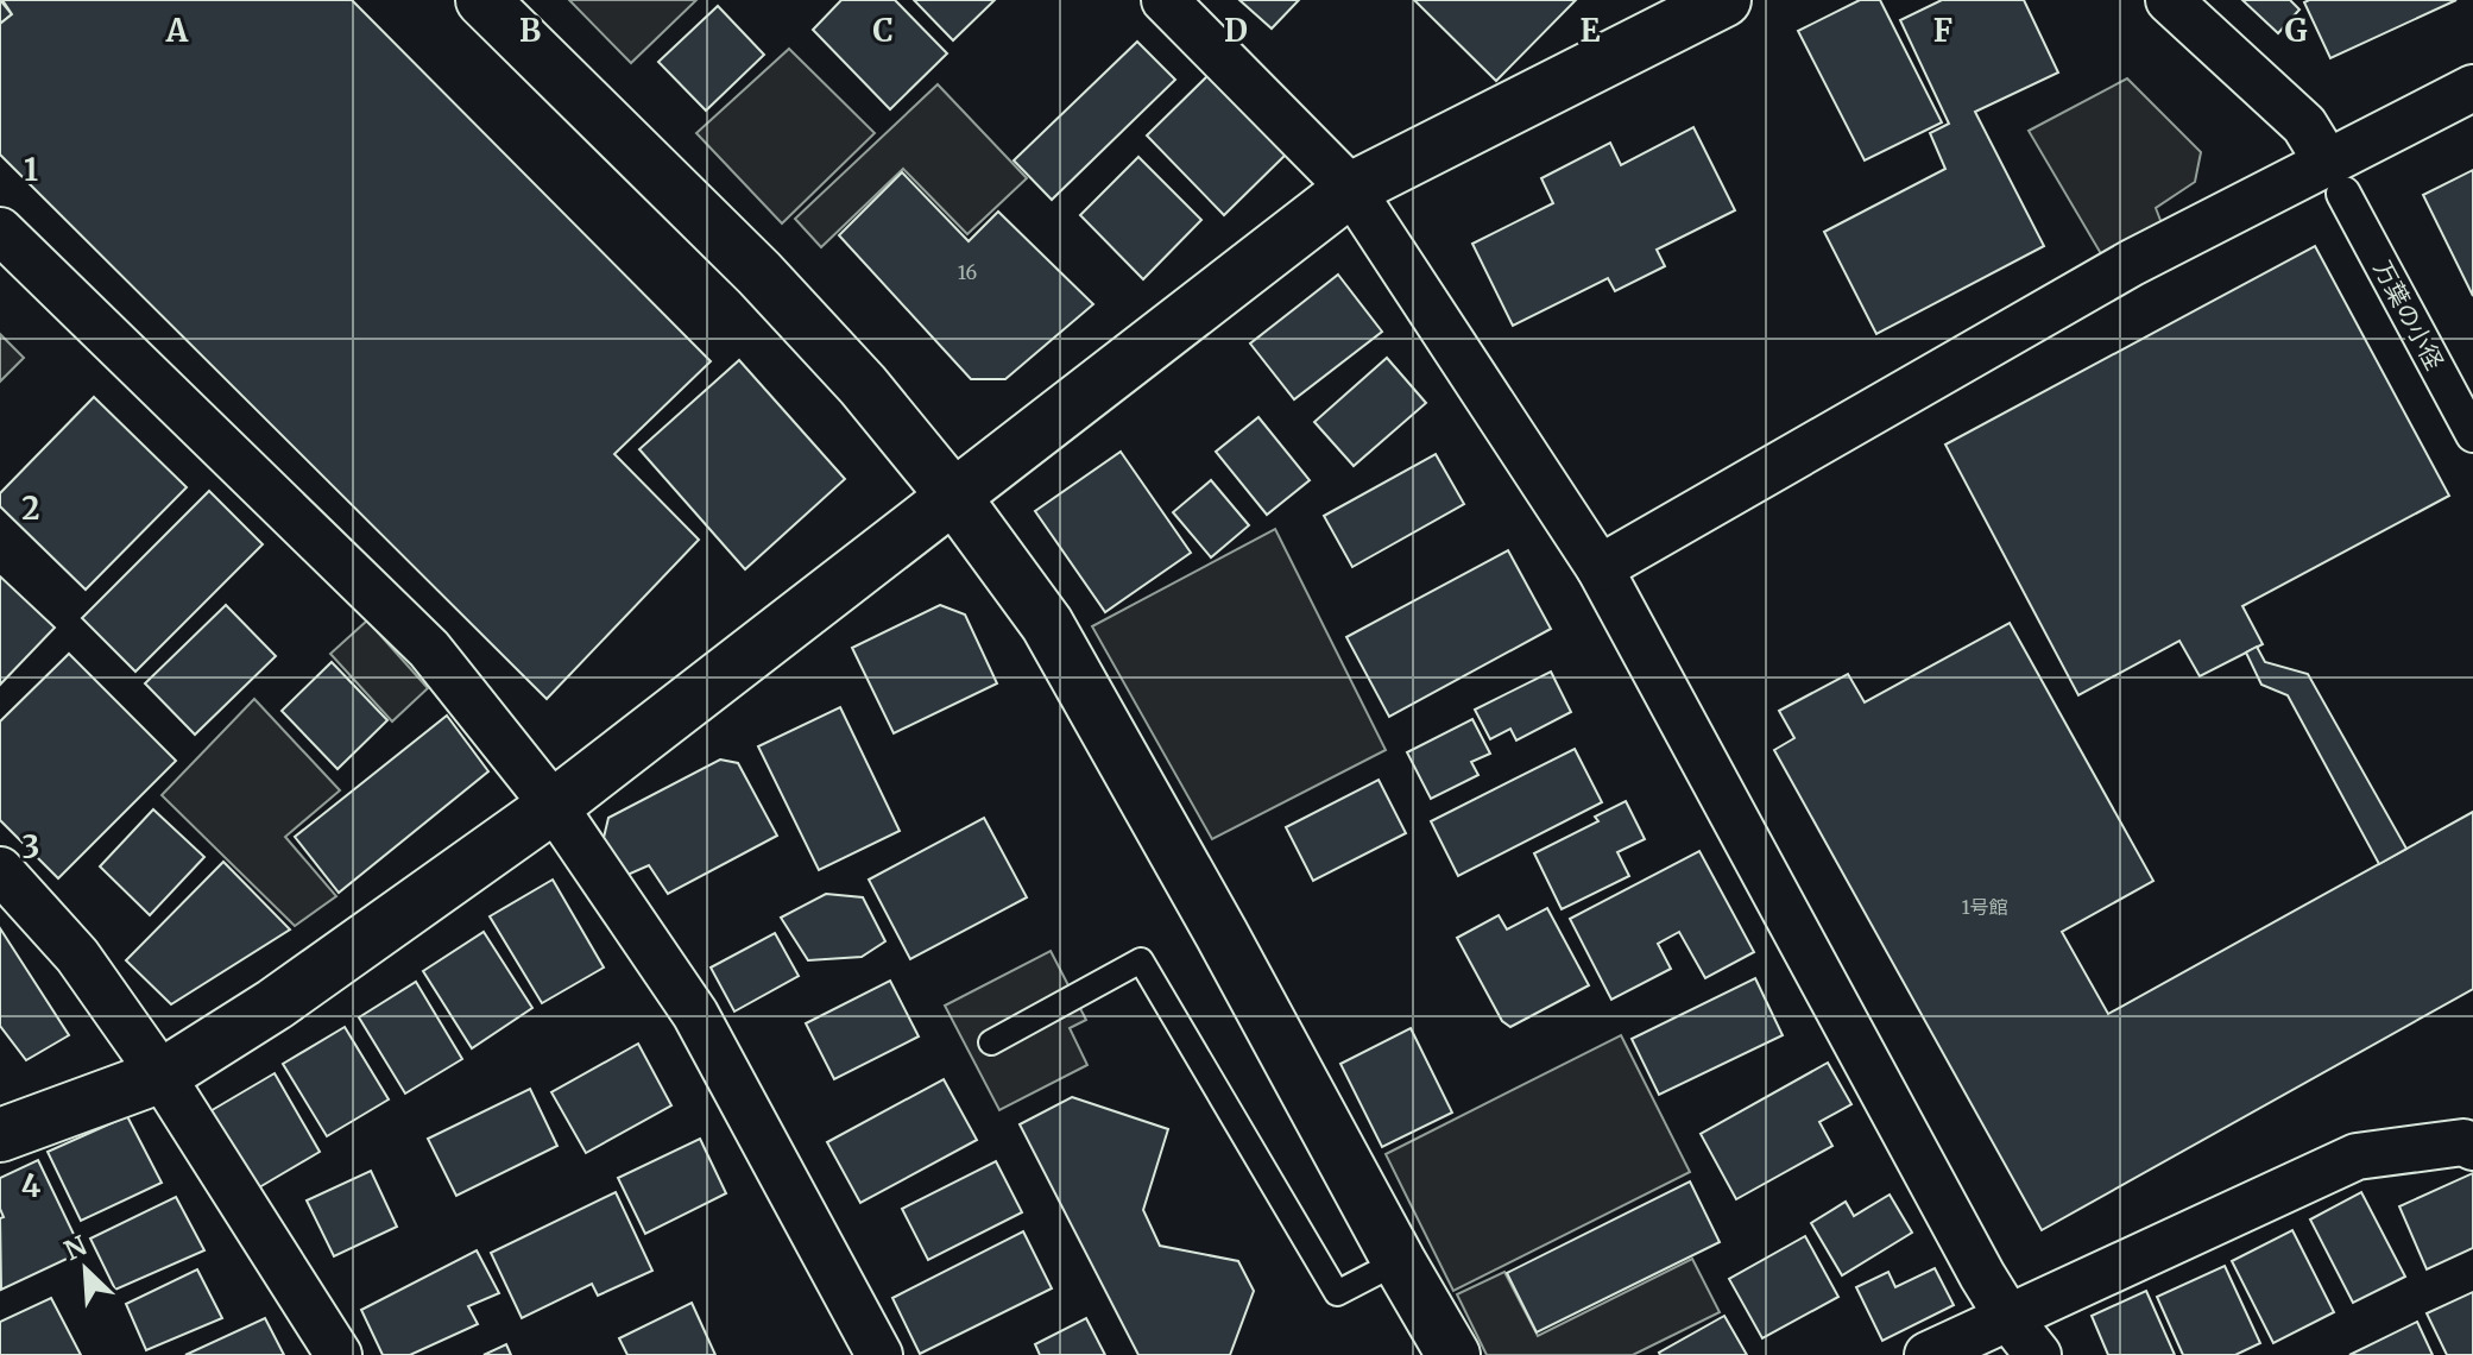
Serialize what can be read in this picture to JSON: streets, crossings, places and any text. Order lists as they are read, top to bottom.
{
  "streets": {
    "street": ["万葉の小径"]
  },
  "house_numbers": ["16", "1号館"],
  "north": "top left",
  "grid": {
    "columns": [
      "A",
      "B",
      "C",
      "D",
      "E",
      "F",
      "G"
    ],
    "rows": [
      "1",
      "2",
      "3",
      "4"
    ]
  }
}
